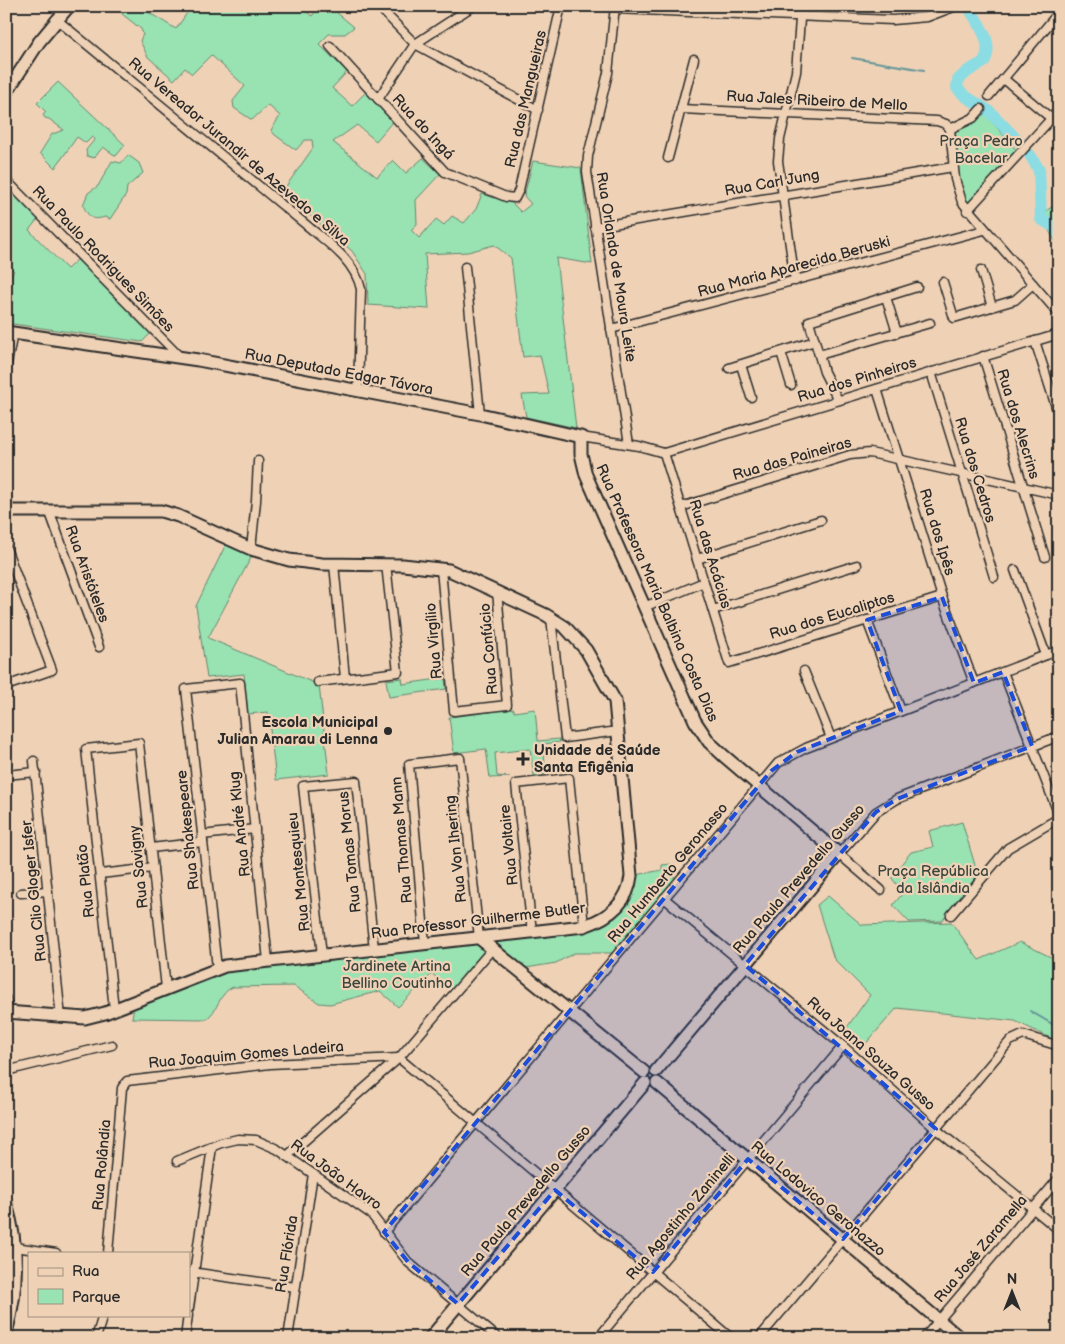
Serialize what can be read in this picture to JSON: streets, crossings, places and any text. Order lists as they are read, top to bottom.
{
  "streets": {
    "main road": [
      "Rua Deputado Edgar Távora",
      "Rua Professora Maria Balbina Costa Dias",
      "Rua Paula Prevedello Gusso",
      "Rua Professor Guilherme Butler",
      "Rua Lodovico Geronazzo"
    ],
    "street": [
      "Rua das Mangueiras",
      "Rua Jales Ribeiro de Mello",
      "Rua do Ingá",
      "Rua Vereador Jurandir de Azevedo e Silva",
      "Rua Carl Jung",
      "Rua Paulo Rodrigues Simões",
      "Rua Orlando de Moura Leite",
      "Rua Maria Aparecida Beruski",
      "Rua dos Pinheiros",
      "Rua dos Alecrins",
      "Rua das Paineiras",
      "Rua dos Cedros",
      "Rua dos Ipês",
      "Rua das Acácias",
      "Rua Aristóteles",
      "Rua dos Eucaliptos",
      "Rua Virgílio",
      "Rua Confúcio",
      "Rua André Klug",
      "Rua Shakespeare",
      "Rua Thomas Mann",
      "Rua Voltaire",
      "Rua Von Ihering",
      "Rua Tomas Morus",
      "Rua Savigny",
      "Rua Montesquieu",
      "Rua Humberto Geronasso",
      "Rua Platão",
      "Rua Clio Gloger Isfer",
      "Rua Joana Souza Gusso",
      "Rua Joaquim Gomes Ladeira",
      "Rua Rolândia",
      "Rua João Havro",
      "Rua Agostinho Zaninelli",
      "Rua José Zaramella",
      "Rua Flórida"
    ]
  },
  "crossings": [
    ["Rua das Mangueiras", "Rua do Ingá"],
    ["Rua Vereador Jurandir de Azevedo e Silva", "Rua Deputado Edgar Távora"],
    ["Rua Carl Jung", "Rua Orlando de Moura Leite"],
    ["Rua Paulo Rodrigues Simões", "Rua Deputado Edgar Távora"],
    ["Rua Orlando de Moura Leite", "Rua Maria Aparecida Beruski"],
    ["Rua Orlando de Moura Leite", "Rua Deputado Edgar Távora"],
    ["Rua Deputado Edgar Távora", "Rua dos Pinheiros"],
    ["Rua Deputado Edgar Távora", "Rua das Acácias"],
    ["Rua Deputado Edgar Távora", "Rua Professora Maria Balbina Costa Dias"],
    ["Rua dos Pinheiros", "Rua dos Alecrins"],
    ["Rua dos Pinheiros", "Rua dos Cedros"],
    ["Rua dos Pinheiros", "Rua dos Ipês"],
    ["Rua dos Pinheiros", "Rua das Acácias"],
    ["Rua dos Alecrins", "Rua das Paineiras"],
    ["Rua das Paineiras", "Rua dos Cedros"],
    ["Rua das Paineiras", "Rua dos Ipês"],
    ["Rua das Paineiras", "Rua das Acácias"],
    ["Rua dos Ipês", "Rua dos Eucaliptos"],
    ["Rua dos Ipês", "Rua Humberto Geronasso"],
    ["Rua das Acácias", "Rua dos Eucaliptos"],
    ["Rua Aristóteles", "Rua Professor Guilherme Butler"],
    ["Rua Professora Maria Balbina Costa Dias", "Rua Humberto Geronasso"],
    ["Rua Professora Maria Balbina Costa Dias", "Rua Paula Prevedello Gusso"],
    ["Rua Virgílio", "Rua Confúcio"],
    ["Rua Virgílio", "Rua Professor Guilherme Butler"],
    ["Rua Confúcio", "Rua Professor Guilherme Butler"],
    ["Rua André Klug", "Rua Shakespeare"],
    ["Rua André Klug", "Rua Professor Guilherme Butler"],
    ["Rua Shakespeare", "Rua Professor Guilherme Butler"],
    ["Rua Thomas Mann", "Rua Von Ihering"],
    ["Rua Thomas Mann", "Rua Professor Guilherme Butler"],
    ["Rua Voltaire", "Rua Professor Guilherme Butler"],
    ["Rua Von Ihering", "Rua Professor Guilherme Butler"],
    ["Rua Von Ihering", "Rua Lodovico Geronazzo"],
    ["Rua Tomas Morus", "Rua Montesquieu"],
    ["Rua Tomas Morus", "Rua Professor Guilherme Butler"],
    ["Rua Savigny", "Rua Platão"],
    ["Rua Savigny", "Rua Professor Guilherme Butler"],
    ["Rua Montesquieu", "Rua Professor Guilherme Butler"],
    ["Rua Humberto Geronasso", "Rua Joana Souza Gusso"],
    ["Rua Humberto Geronasso", "Rua João Havro"],
    ["Rua Humberto Geronasso", "Rua Lodovico Geronazzo"],
    ["Rua Paula Prevedello Gusso", "Rua Joana Souza Gusso"],
    ["Rua Paula Prevedello Gusso", "Rua João Havro"],
    ["Rua Paula Prevedello Gusso", "Rua Lodovico Geronazzo"],
    ["Rua Platão", "Rua Professor Guilherme Butler"],
    ["Rua Clio Gloger Isfer", "Rua Professor Guilherme Butler"],
    ["Rua Professor Guilherme Butler", "Rua Lodovico Geronazzo"],
    ["Rua Joana Souza Gusso", "Rua Agostinho Zaninelli"],
    ["Rua Joana Souza Gusso", "Rua José Zaramella"],
    ["Rua Joaquim Gomes Ladeira", "Rua Rolândia"],
    ["Rua João Havro", "Rua Flórida"],
    ["Rua Lodovico Geronazzo", "Rua Agostinho Zaninelli"],
    ["Rua Lodovico Geronazzo", "Rua José Zaramella"]
  ],
  "parks": ["Praça Pedro Bacelar", "Praça República da Islândia", "Jardinete Artina Bellino Coutinho"],
  "places": {
    "other": ["Escola Municipal Julian Amarau di Lenna"],
    "health": ["Unidade de Saúde Santa Efigênia"]
  },
  "legend": ["Rua", "Parque"],
  "north": "top"
}
